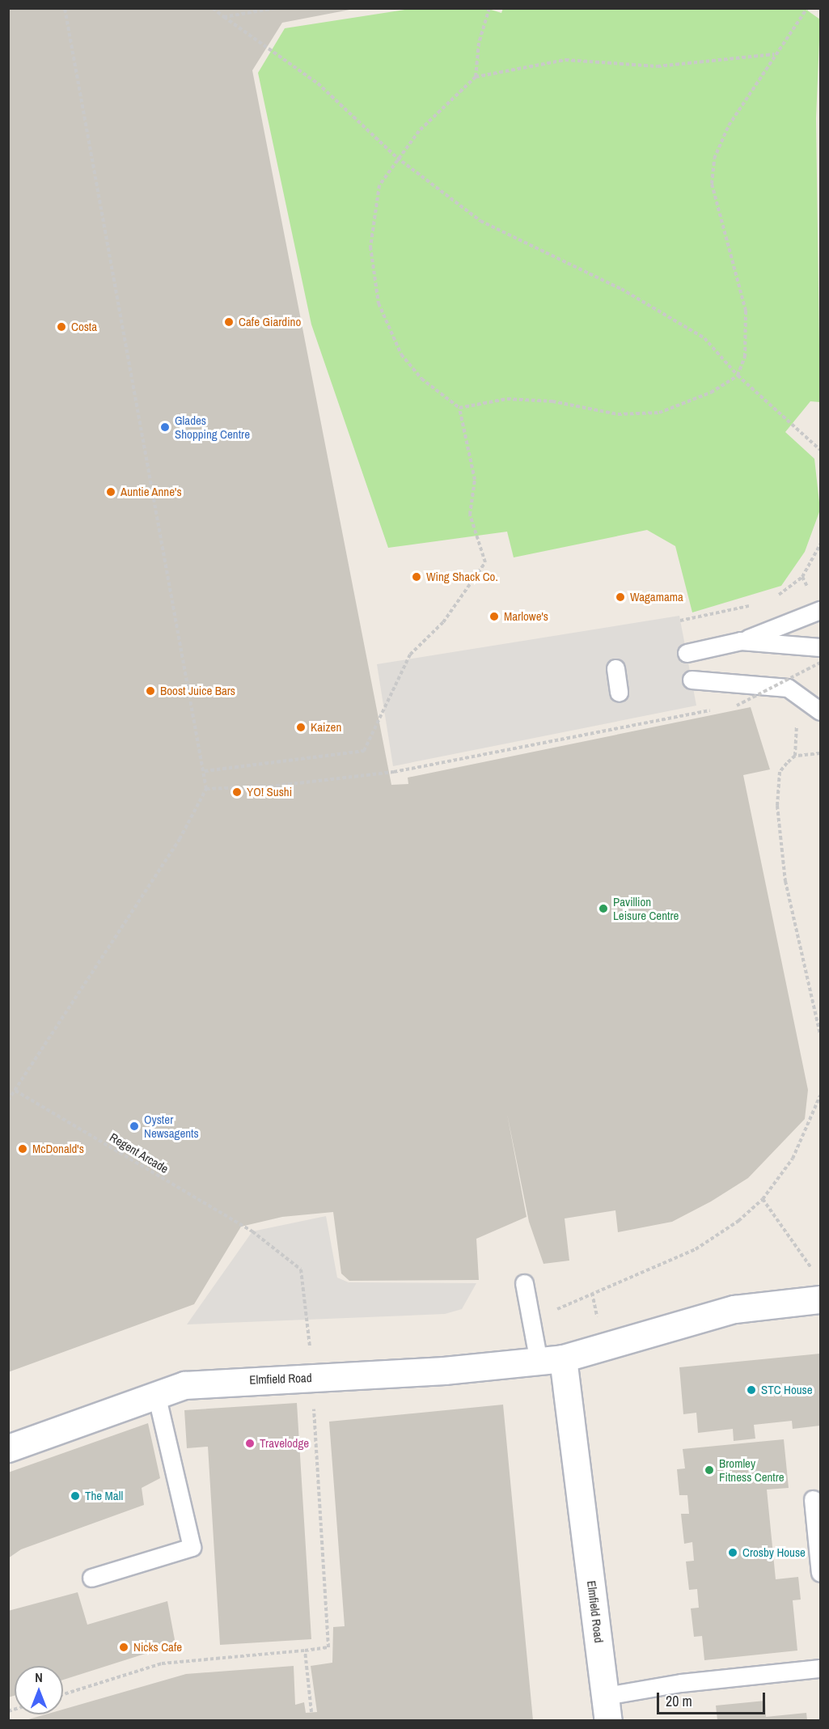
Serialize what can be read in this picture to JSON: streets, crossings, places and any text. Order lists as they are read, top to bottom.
{
  "streets": {
    "street": ["Elmfield Road"],
    "path": ["Regent Arcade"]
  },
  "places": [
    "Cafe Giardino",
    "Costa",
    "Glades Shopping Centre",
    "Auntie Anne's",
    "Wing Shack Co.",
    "Wagamama",
    "Marlowe's",
    "Boost Juice Bars",
    "Kaizen",
    "YO! Sushi",
    "Pavillion Leisure Centre",
    "Oyster Newsagents",
    "McDonald's",
    "STC House",
    "Travelodge",
    "Bromley Fitness Centre",
    "The Mall",
    "Crosby House",
    "Nicks Cafe"
  ],
  "scale_bar": "20 m",
  "north": "top"
}
